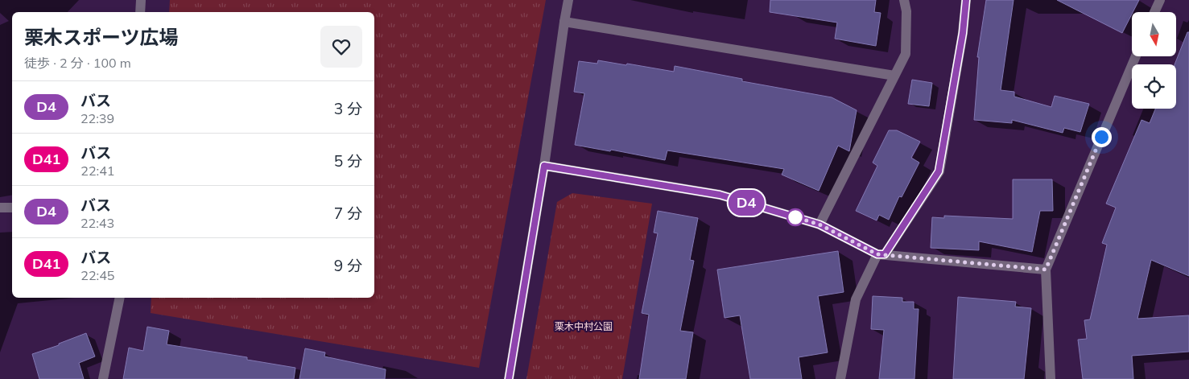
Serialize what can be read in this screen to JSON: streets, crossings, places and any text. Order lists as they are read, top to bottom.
{
  "parks": ["栗木中村公園"],
  "lines": ["bus line D4"],
  "north": "bottom",
  "page": {
    "on_map": "D4",
    "heading": ["栗木スポーツ広場", "徒歩 · 2 分 · 100 m"],
    "list": [
      {
        "mark": "D4",
        "name": "バス",
        "note": "22:39",
        "value": "3 分"
      },
      {
        "mark": "D41",
        "name": "バス",
        "note": "22:41",
        "value": "5 分"
      },
      {
        "mark": "D4",
        "name": "バス",
        "note": "22:43",
        "value": "7 分"
      },
      {
        "mark": "D41",
        "name": "バス",
        "note": "22:45",
        "value": "9 分"
      }
    ]
  }
}
